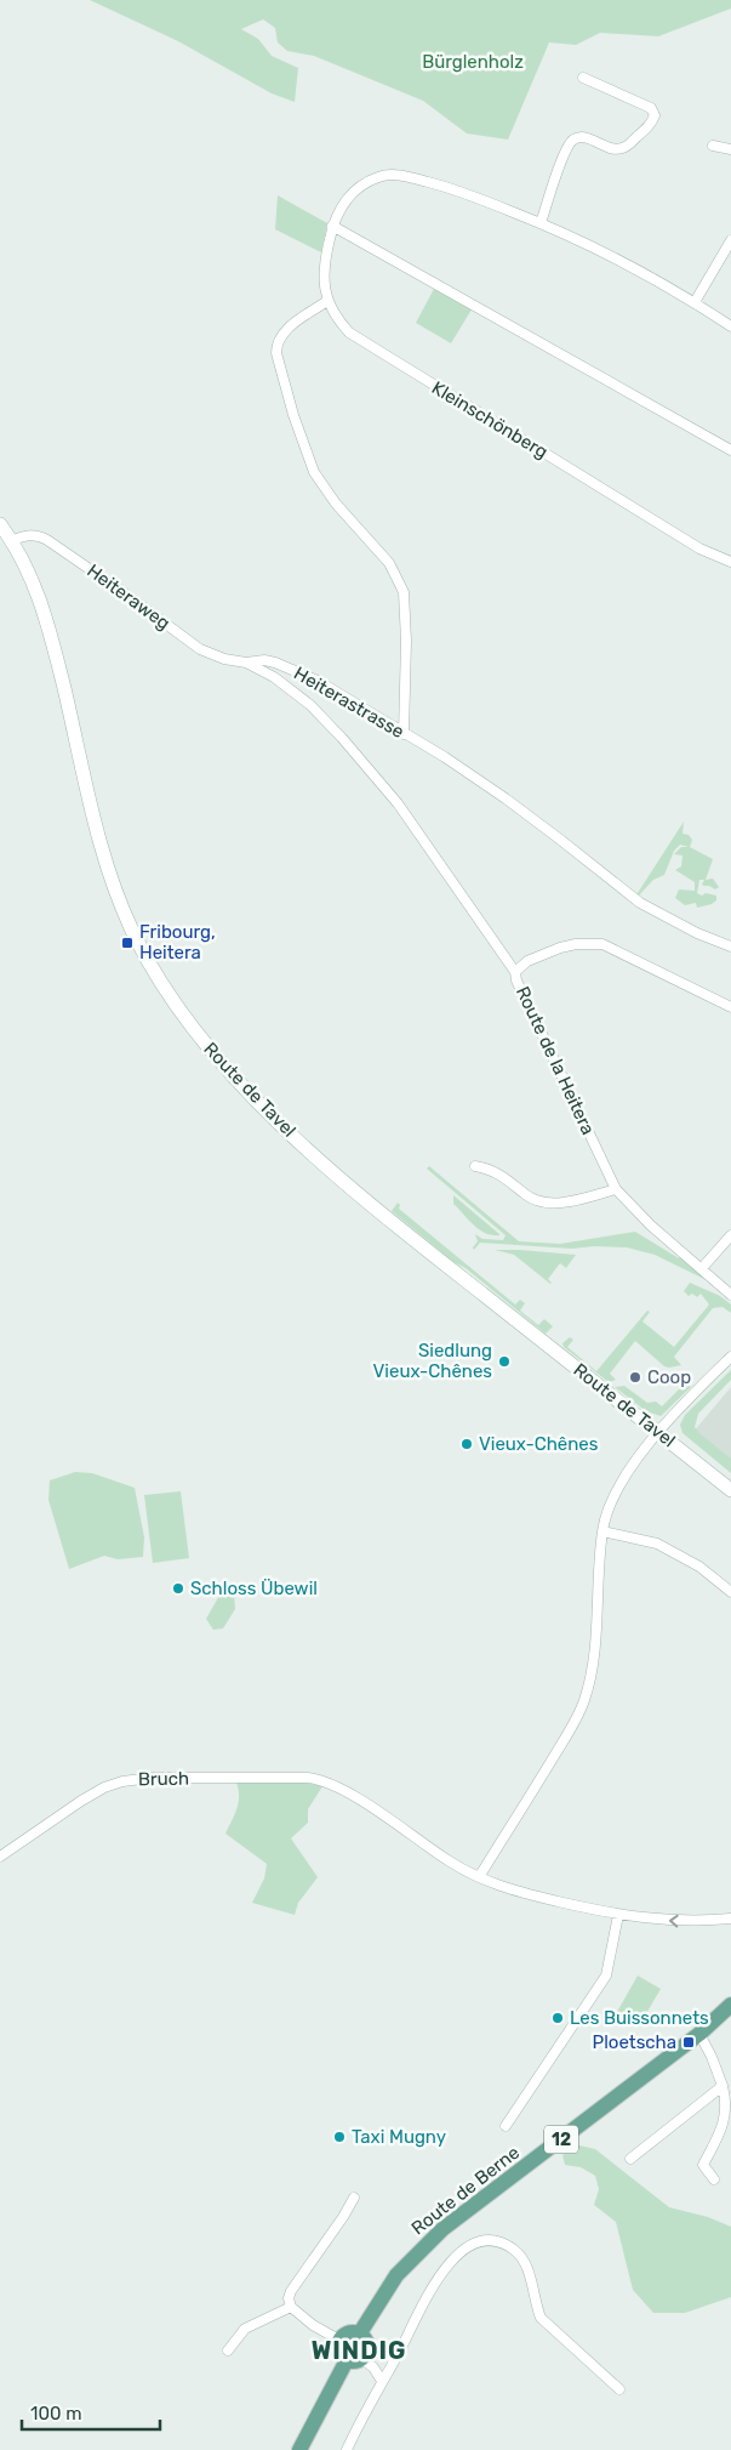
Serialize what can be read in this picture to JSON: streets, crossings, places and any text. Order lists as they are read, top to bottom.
{
  "streets": {
    "main road": ["Route de Tavel", "12", "Route de Berne"],
    "street": [
      "Kleinschönberg",
      "Heiteraweg",
      "Heiterastrasse",
      "Route de la Heitera",
      "Bruch"
    ]
  },
  "crossings": [
    ["Heiteraweg", "Heiterastrasse"],
    ["Heiteraweg", "Route de Tavel"],
    ["Heiterastrasse", "Route de la Heitera"]
  ],
  "districts": ["WINDIG"],
  "parks": ["Bürglenholz"],
  "places": {
    "transit": ["Fribourg, Heitera", "Ploetscha"],
    "other": [
      "Siedlung Vieux-Chênes",
      "Coop",
      "Vieux-Chênes",
      "Schloss Übewil",
      "Les Buissonnets",
      "Taxi Mugny"
    ]
  },
  "scale_bar": "100 m"
}
